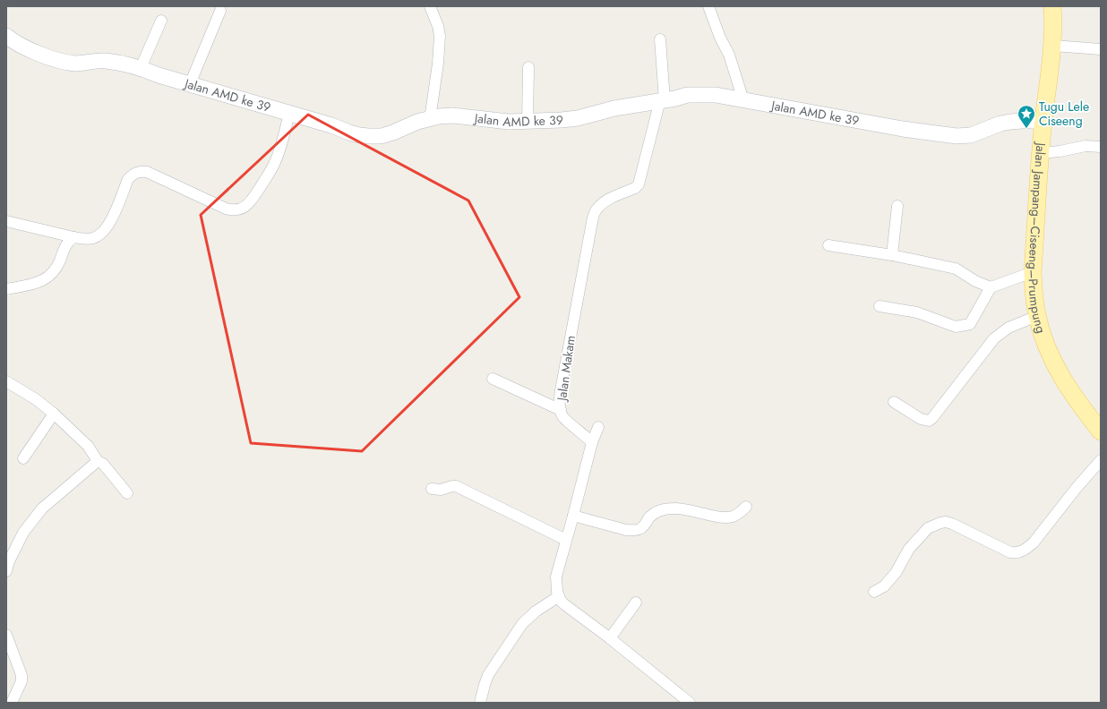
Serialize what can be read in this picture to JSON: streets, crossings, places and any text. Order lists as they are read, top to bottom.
{
  "streets": {
    "main road": ["Jalan Jampang–Ciseeng–Prumpung"],
    "street": ["Jalan AMD ke 39", "Jalan Makam"]
  },
  "crossings": [
    ["Jalan AMD ke 39", "Jalan Jampang–Ciseeng–Prumpung"],
    ["Jalan AMD ke 39", "Jalan Makam"]
  ],
  "places": {
    "place": ["Tugu Lele Ciseeng"]
  }
}
